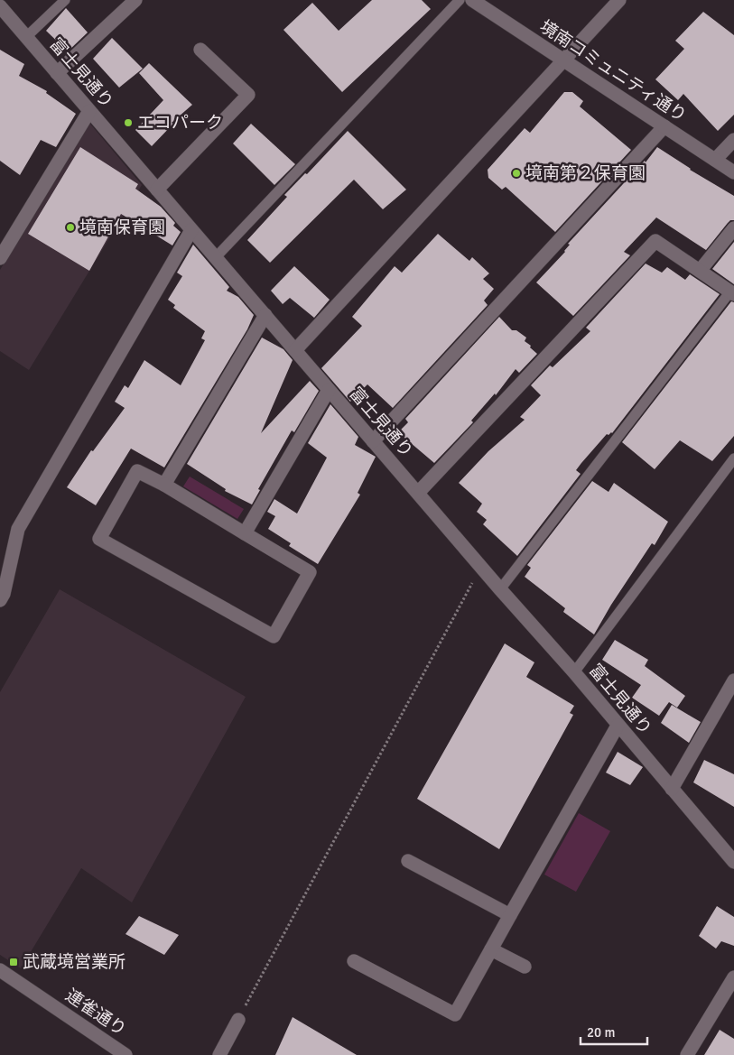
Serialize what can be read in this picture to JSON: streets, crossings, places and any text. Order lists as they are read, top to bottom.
{
  "streets": {
    "street": ["境南コミュニティ通り", "富士見通り", "連雀通り"]
  },
  "places": {
    "other": ["エコパーク", "境南第２保育園", "境南保育園"],
    "transit": ["武蔵境営業所"]
  },
  "scale_bar": "20 m"
}
